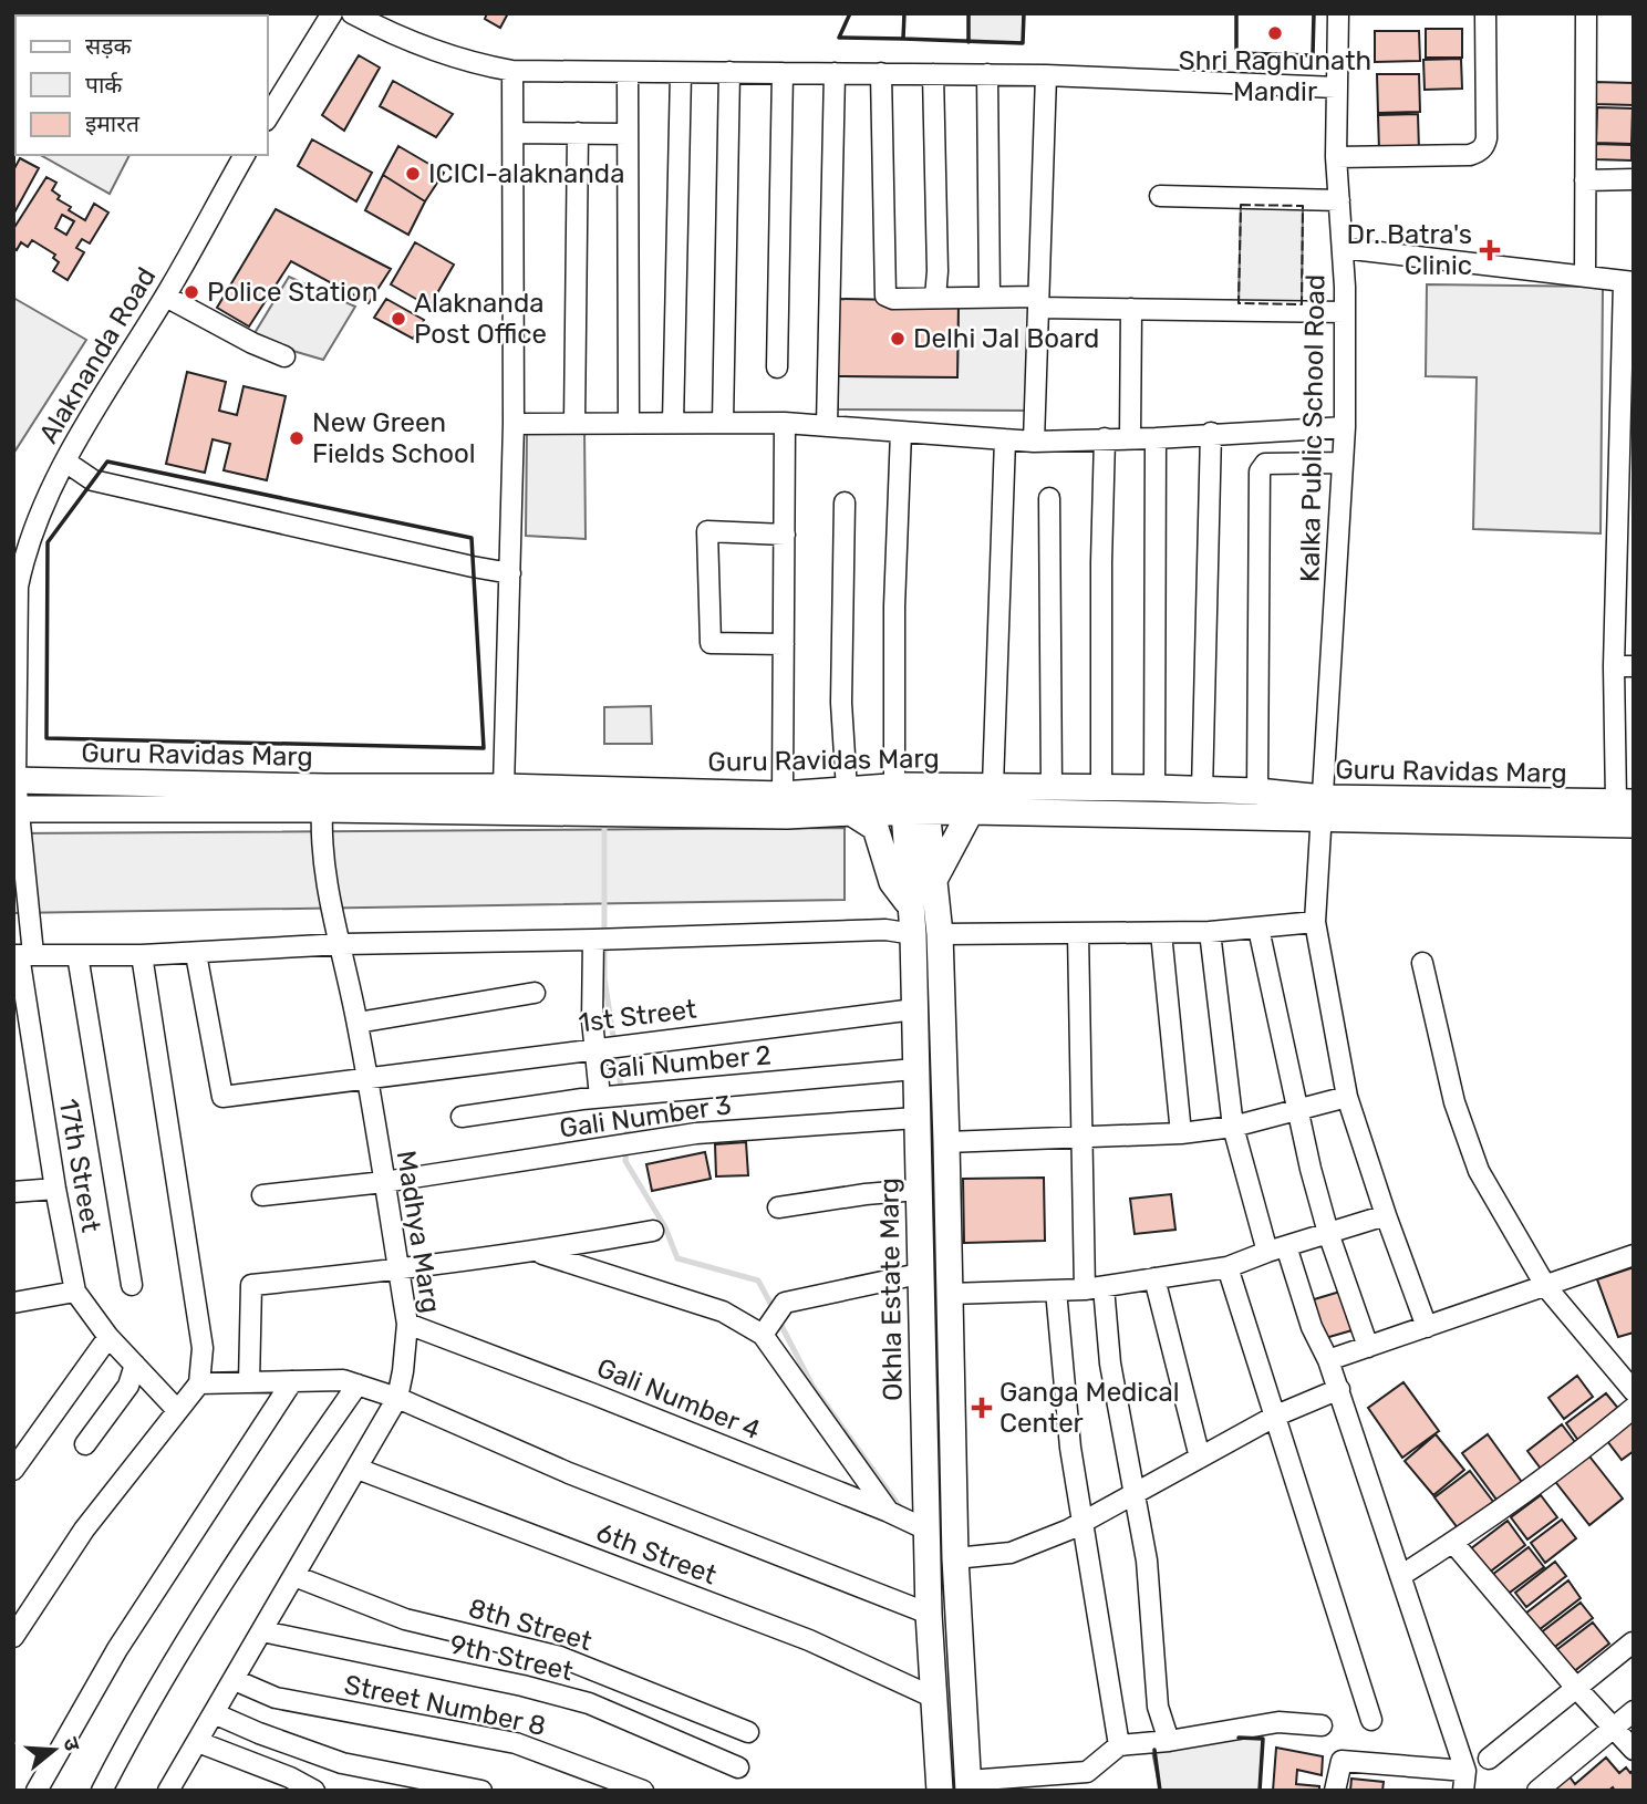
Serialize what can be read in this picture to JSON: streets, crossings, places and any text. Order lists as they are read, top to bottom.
{
  "streets": {
    "main road": ["Guru Ravidas Marg", "Okhla Estate Marg"],
    "street": [
      "Alaknanda Road",
      "Kalka Public School Road",
      "1st Street",
      "Gali Number 2",
      "Gali Number 3",
      "17th Street",
      "Madhya Marg",
      "Gali Number 4",
      "6th Street",
      "8th Street",
      "9th Street",
      "Street Number 8"
    ]
  },
  "crossings": [
    ["Alaknanda Road", "Guru Ravidas Marg"],
    ["Alaknanda Road", "17th Street"],
    ["Kalka Public School Road", "Guru Ravidas Marg"],
    ["Guru Ravidas Marg", "17th Street"],
    ["Guru Ravidas Marg", "Madhya Marg"],
    ["Guru Ravidas Marg", "Okhla Estate Marg"],
    ["1st Street", "Madhya Marg"],
    ["1st Street", "Okhla Estate Marg"],
    ["Gali Number 2", "Okhla Estate Marg"],
    ["Gali Number 3", "Madhya Marg"],
    ["Gali Number 3", "Okhla Estate Marg"],
    ["Madhya Marg", "Gali Number 4"],
    ["Madhya Marg", "6th Street"],
    ["Madhya Marg", "8th Street"],
    ["Madhya Marg", "9th Street"],
    ["Madhya Marg", "Street Number 8"],
    ["Okhla Estate Marg", "Gali Number 4"],
    ["Okhla Estate Marg", "6th Street"]
  ],
  "places": {
    "other": [
      "Shri Raghunath Mandir",
      "ICICI-alaknanda",
      "Police Station",
      "Alaknanda Post Office",
      "Delhi Jal Board",
      "New Green Fields School"
    ],
    "health": ["Dr. Batra's Clinic", "Ganga Medical Center"]
  },
  "legend": ["सड़क", "पार्क", "इमारत"],
  "north": "right"
}
